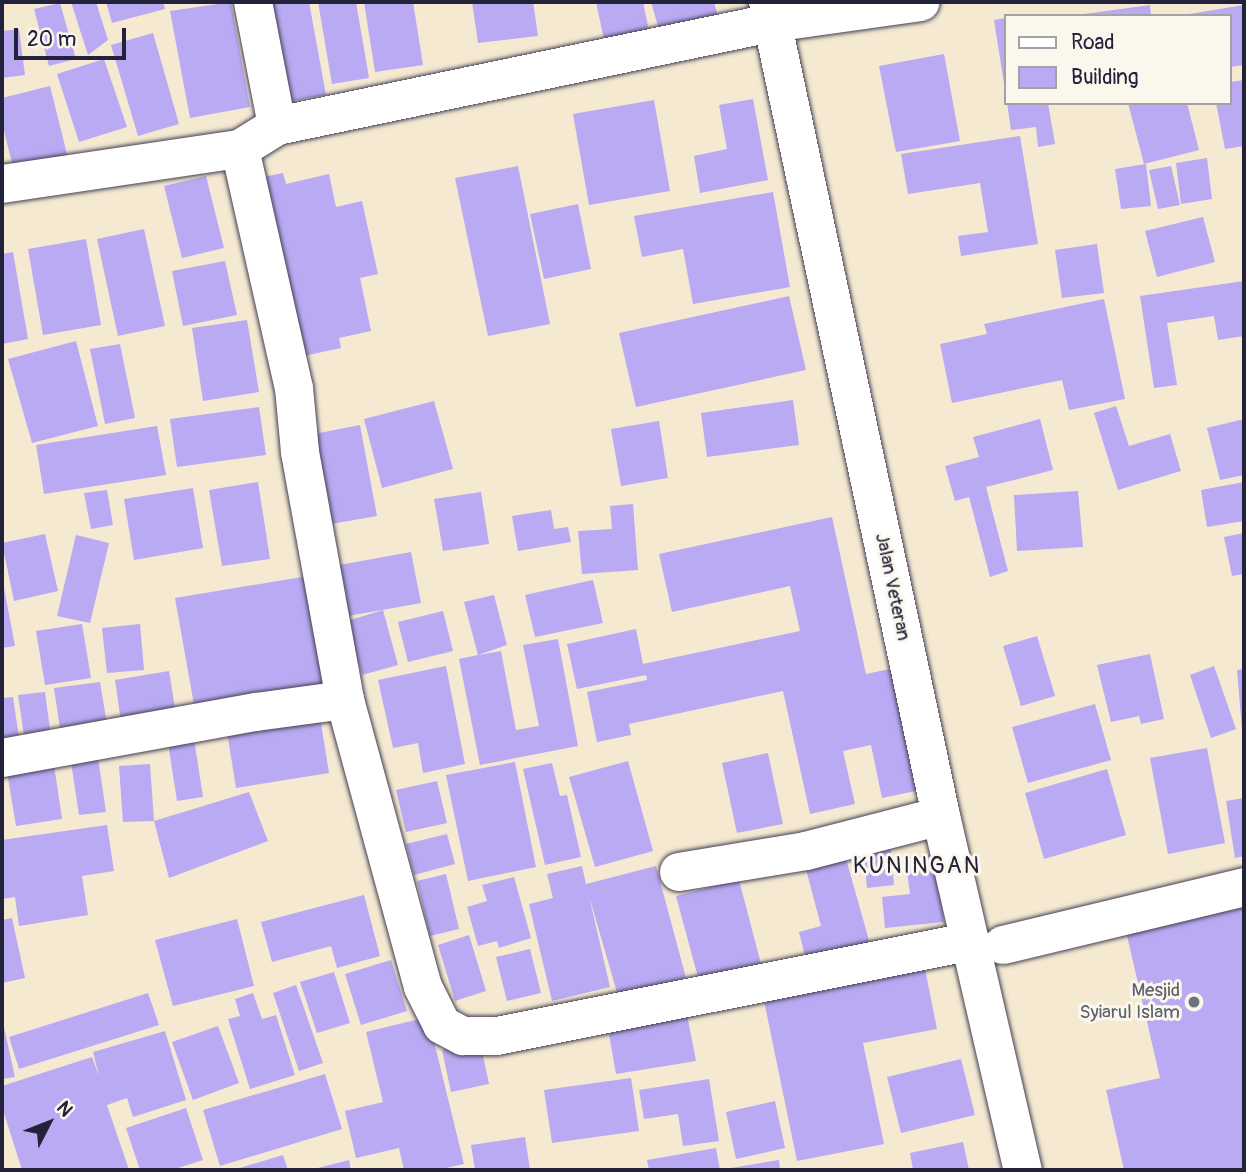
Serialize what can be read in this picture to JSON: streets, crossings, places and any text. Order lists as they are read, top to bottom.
{
  "streets": {
    "street": ["Jalan Veteran"]
  },
  "districts": ["KUNINGAN"],
  "places": ["Mesjid Syiarul Islam"],
  "legend": ["Road", "Building"],
  "scale_bar": "20 m",
  "north": "top right"
}
